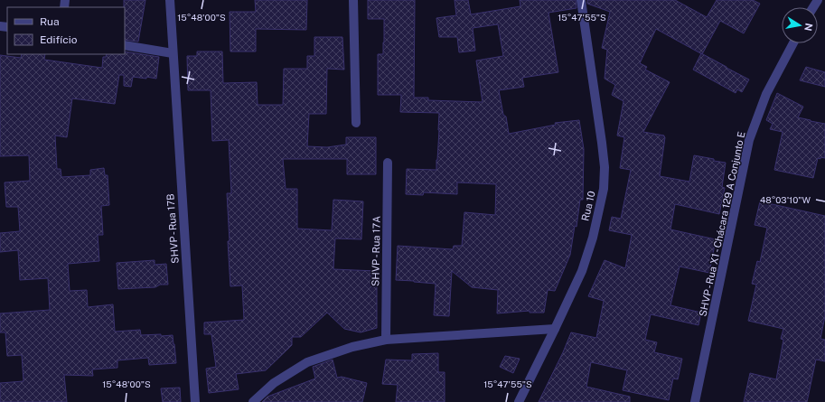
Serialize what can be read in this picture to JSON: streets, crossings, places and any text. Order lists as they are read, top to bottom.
{
  "streets": {
    "street": [
      "Rua 10",
      "SHVP - Rua X1 - Chácara 129 A Conjunto E",
      "SHVP - Rua 17B",
      "SHVP - Rua 17A"
    ]
  },
  "legend": ["Rua", "Edifício"],
  "north": "right",
  "coordinates": ["15°48'00\"S", "15°47'55\"S", "48°03'10\"W"]
}
